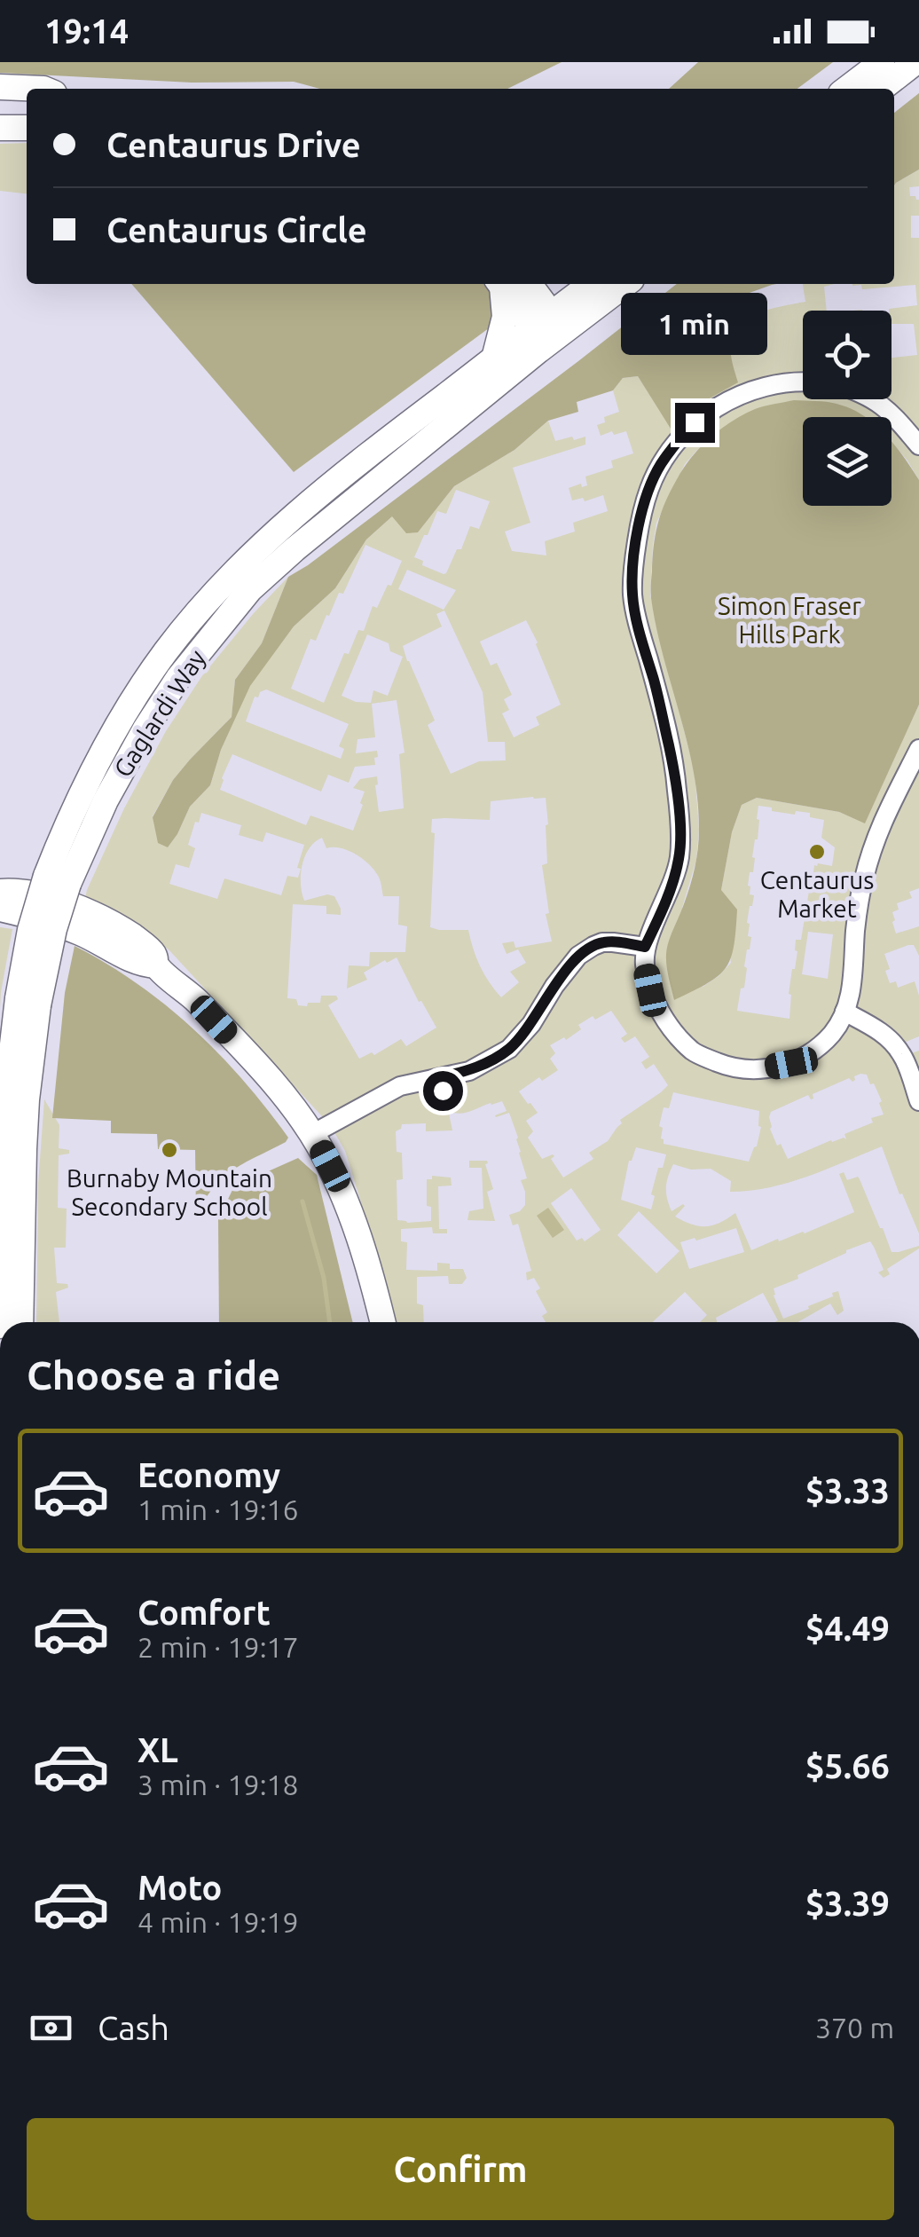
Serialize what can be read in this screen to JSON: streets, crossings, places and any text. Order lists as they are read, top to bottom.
{
  "streets": {
    "main road": ["Gaglardi Way"]
  },
  "parks": ["Simon Fraser Hills Park"],
  "places": ["Centaurus Market", "Burnaby Mountain Secondary School"],
  "page": {
    "status": "19:14",
    "banner": ["Centaurus Drive", "Centaurus Circle"],
    "bubble": "1 min",
    "heading": "Choose a ride",
    "list": [
      {
        "name": "Economy",
        "note": "1 min · 19:16",
        "value": "$3.33"
      },
      {
        "name": "Comfort",
        "note": "2 min · 19:17",
        "value": "$4.49"
      },
      {
        "name": "XL",
        "note": "3 min · 19:18",
        "value": "$5.66"
      },
      {
        "name": "Moto",
        "note": "4 min · 19:19",
        "value": "$3.39"
      }
    ],
    "pay": ["Cash", "370 m"],
    "buttons": "Confirm"
  }
}
